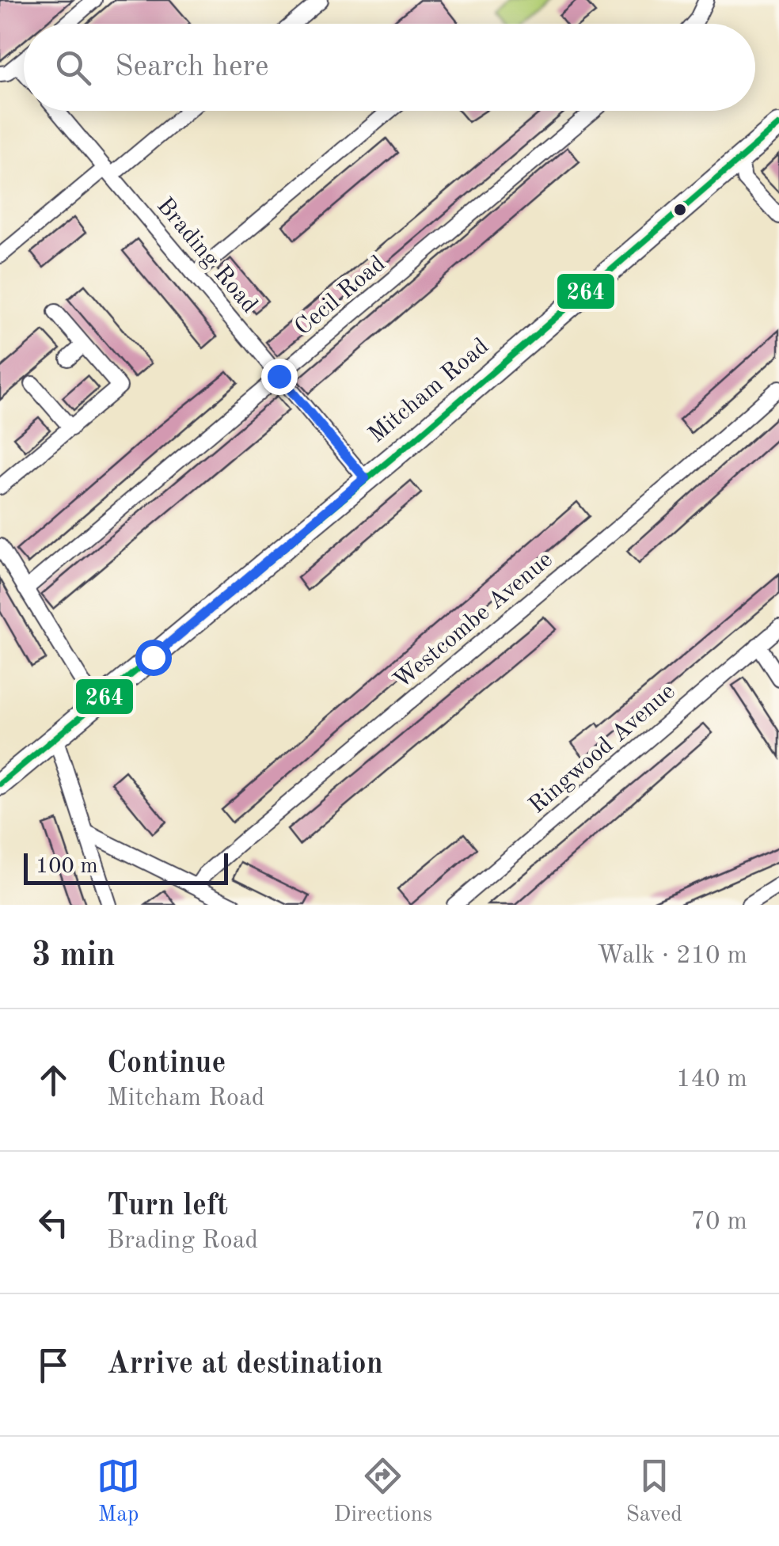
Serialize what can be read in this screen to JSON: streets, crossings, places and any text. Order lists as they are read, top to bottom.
{
  "streets": {
    "main road": ["Mitcham Road"],
    "street": [
      "Brading Road",
      "Cecil Road",
      "Westcombe Avenue",
      "Ringwood Avenue"
    ]
  },
  "crossings": [
    ["Brading Road", "Cecil Road"],
    ["Brading Road", "Mitcham Road"]
  ],
  "lines": ["transit line 264"],
  "scale_bar": "100 m",
  "page": {
    "search": "Search here",
    "scale": "100 m",
    "heading": ["3 min", "Walk · 210 m"],
    "list": [
      ["Continue", "Mitcham Road", "140 m"],
      ["Turn left", "Brading Road", "70 m"],
      "Arrive at destination"
    ],
    "nav": ["Map", "Directions", "Saved"]
  }
}
